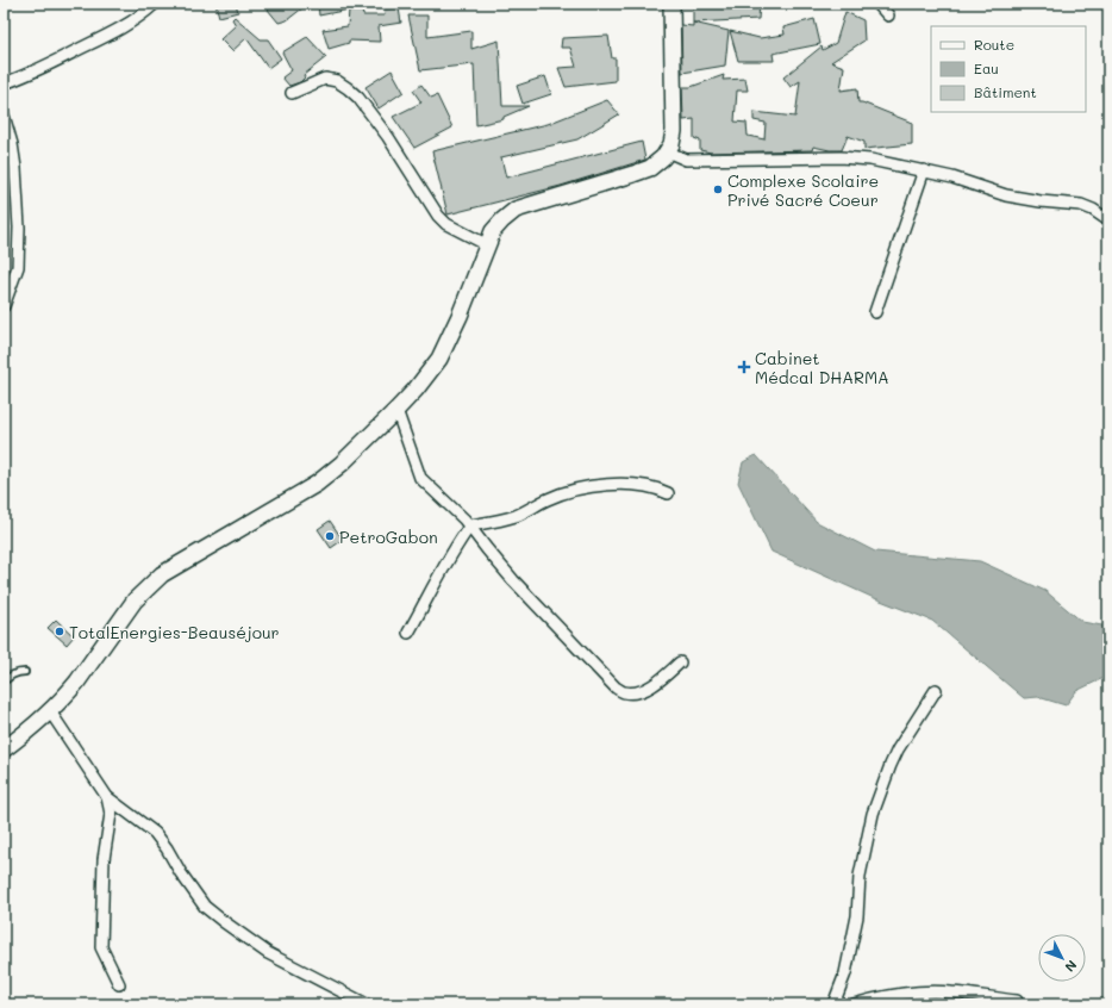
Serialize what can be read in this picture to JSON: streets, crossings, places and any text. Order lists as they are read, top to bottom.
{
  "places": {
    "other": ["Complexe Scolaire Privé Sacré Coeur", "PetroGabon", "TotalEnergies-Beauséjour"],
    "health": ["Cabinet Médcal DHARMA"]
  },
  "legend": ["Route", "Eau", "Bâtiment"],
  "north": "bottom right"
}
